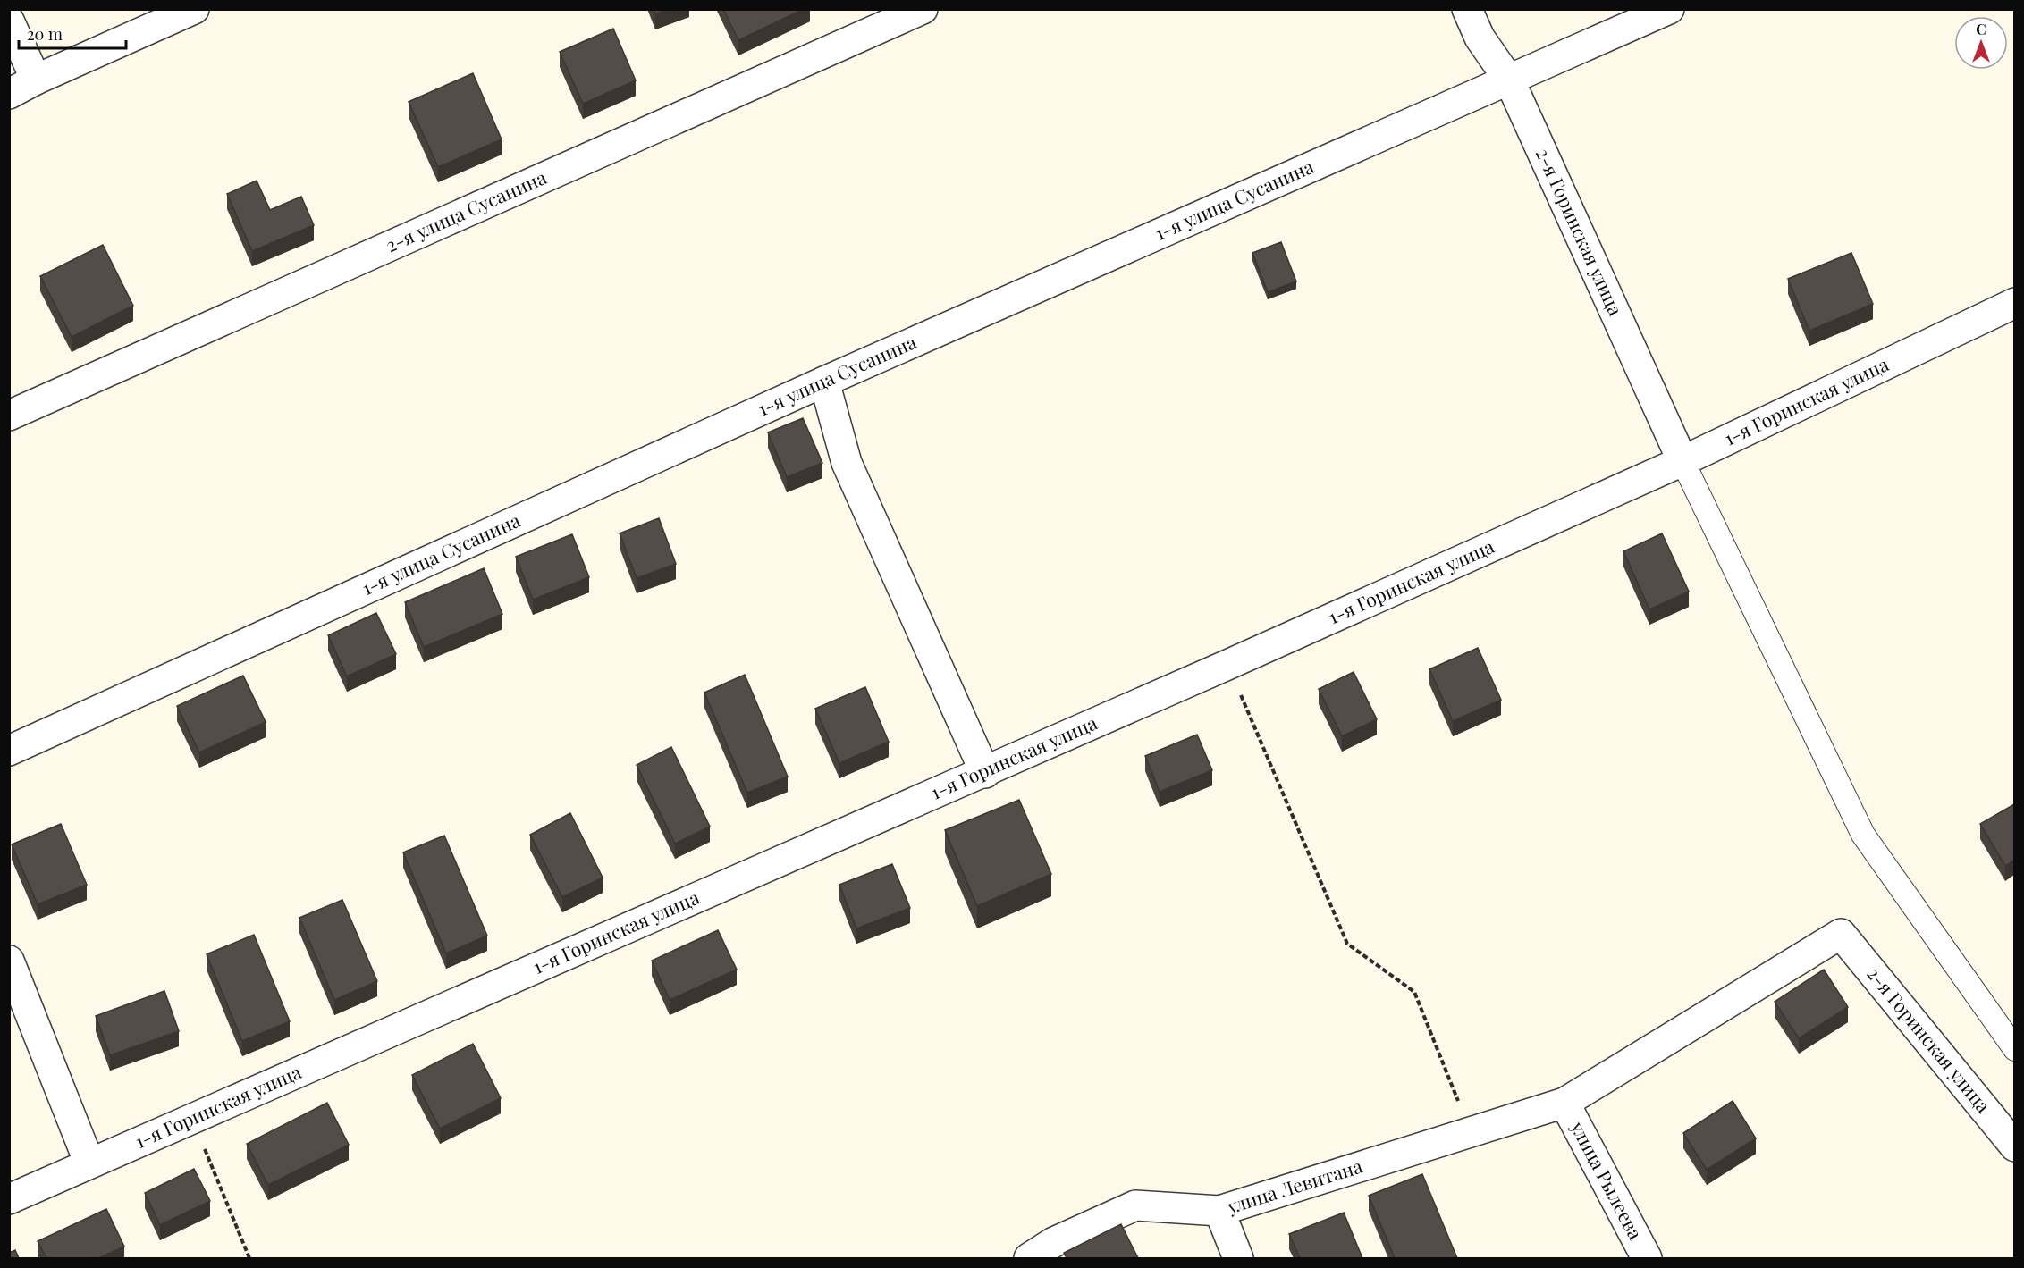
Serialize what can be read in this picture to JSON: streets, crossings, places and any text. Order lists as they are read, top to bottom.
{
  "streets": {
    "street": [
      "1-я улица Сусанина",
      "2-я улица Сусанина",
      "2-я Горинская улица",
      "1-я Горинская улица",
      "улица Рылеева",
      "улица Левитана"
    ]
  },
  "crossings": [
    ["1-я улица Сусанина", "2-я Горинская улица"],
    ["2-я Горинская улица", "1-я Горинская улица"],
    ["2-я Горинская улица", "улица Левитана"],
    ["улица Рылеева", "улица Левитана"]
  ],
  "scale_bar": "20 m",
  "north": "top"
}
